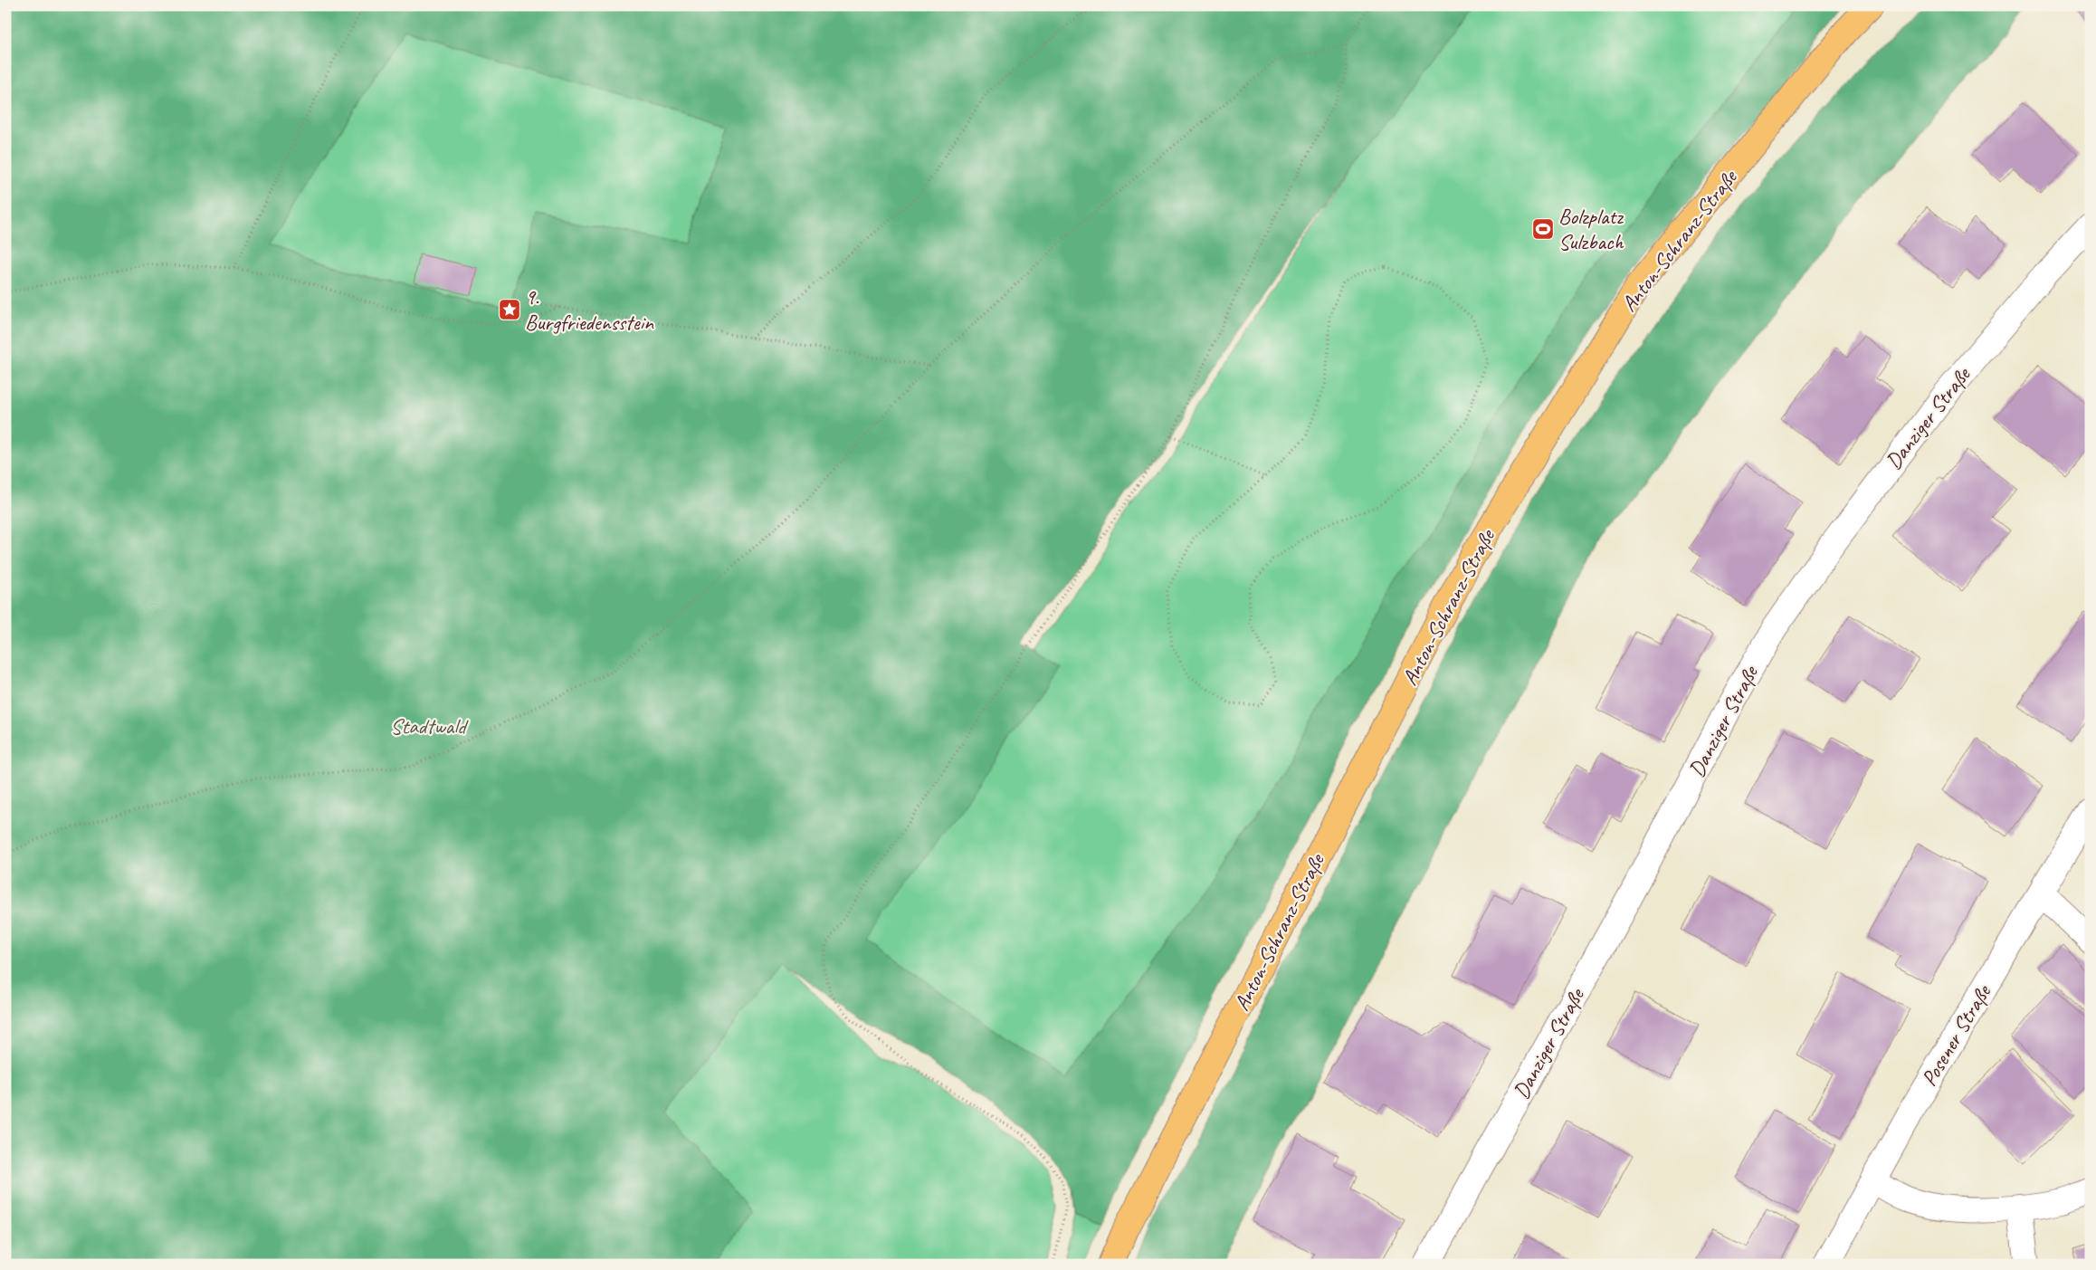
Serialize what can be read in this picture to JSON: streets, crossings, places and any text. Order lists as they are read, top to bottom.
{
  "streets": {
    "main road": ["Anton-Schranz-Straße"],
    "street": ["Danziger Straße", "Posener Straße"]
  },
  "parks": ["Stadtwald"],
  "places": {
    "sports": ["Bolzplatz Sulzbach"],
    "place": ["9. Burgfriedensstein"]
  }
}
